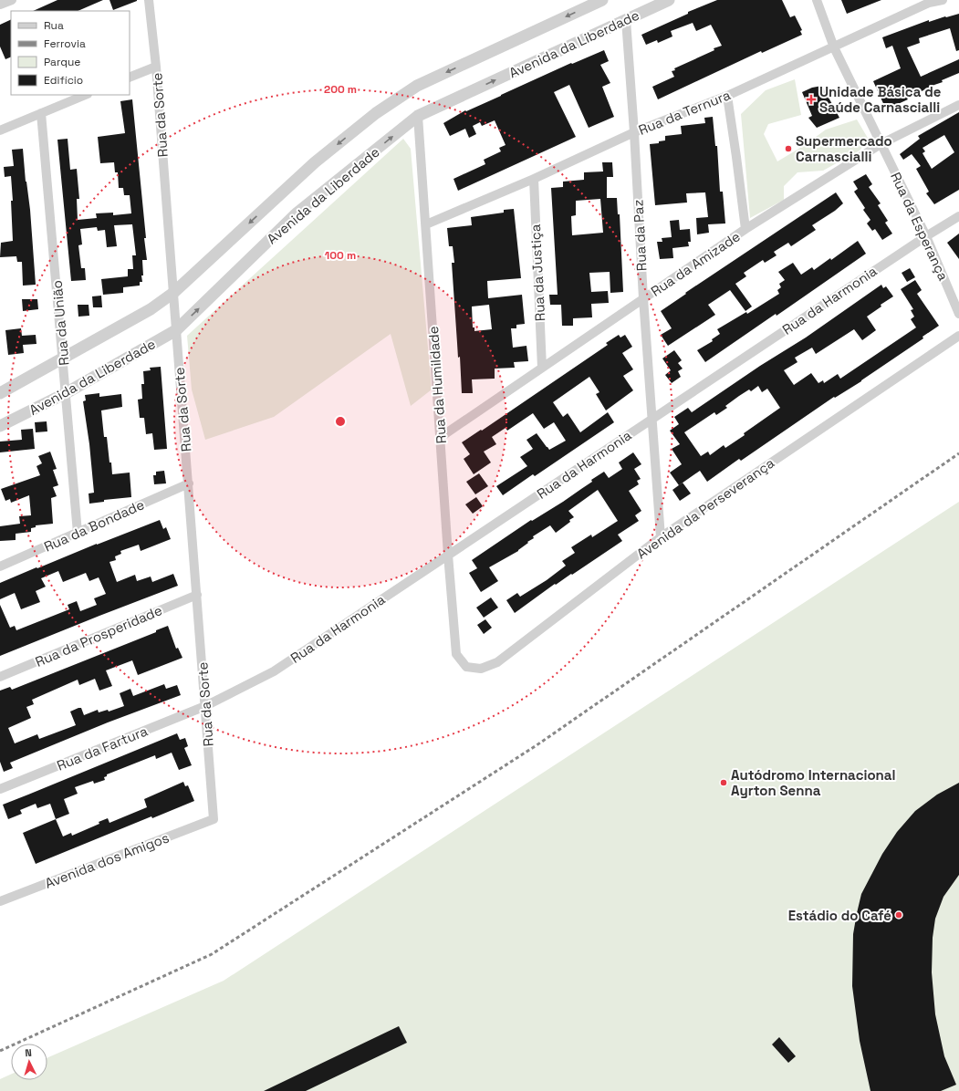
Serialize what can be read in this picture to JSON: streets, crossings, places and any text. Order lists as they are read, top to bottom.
{
  "streets": {
    "street": [
      "Avenida da Liberdade",
      "Rua da Ternura",
      "Rua da Sorte",
      "Rua da Esperança",
      "Rua da Paz",
      "Rua da Amizade",
      "Rua da Justiça",
      "Rua da Harmonia",
      "Rua da União",
      "Rua da Humildade",
      "Avenida da Perseverança",
      "Rua da Bondade",
      "Rua da Prosperidade",
      "Rua da Fartura",
      "Avenida dos Amigos"
    ]
  },
  "crossings": [
    ["Avenida da Liberdade", "Rua da Sorte"],
    ["Avenida da Liberdade", "Rua da Paz"],
    ["Avenida da Liberdade", "Rua da União"],
    ["Avenida da Liberdade", "Rua da Humildade"],
    ["Rua da Ternura", "Rua da Esperança"],
    ["Rua da Ternura", "Rua da Paz"],
    ["Rua da Ternura", "Rua da Justiça"],
    ["Rua da Ternura", "Rua da Humildade"],
    ["Rua da Sorte", "Rua da Harmonia"],
    ["Rua da Sorte", "Rua da Bondade"],
    ["Rua da Sorte", "Rua da Prosperidade"],
    ["Rua da Sorte", "Rua da Fartura"],
    ["Rua da Sorte", "Avenida dos Amigos"],
    ["Rua da Esperança", "Rua da Amizade"],
    ["Rua da Esperança", "Rua da Harmonia"],
    ["Rua da Paz", "Rua da Amizade"],
    ["Rua da Paz", "Rua da Harmonia"],
    ["Rua da Paz", "Avenida da Perseverança"],
    ["Rua da Amizade", "Rua da Justiça"],
    ["Rua da Amizade", "Rua da Humildade"],
    ["Rua da Harmonia", "Rua da Humildade"],
    ["Rua da Harmonia", "Rua da Fartura"],
    ["Rua da União", "Rua da Bondade"],
    ["Rua da Humildade", "Avenida da Perseverança"]
  ],
  "places": {
    "health": ["Unidade Básica de Saúde Carnascialli"],
    "other": ["Supermercado Carnascialli", "Autódromo Internacional Ayrton Senna", "Estádio do Café"]
  },
  "legend": [
    "Rua",
    "Ferrovia",
    "Parque",
    "Edifício"
  ],
  "north": "top",
  "rings": ["200 m", "100 m"]
}
